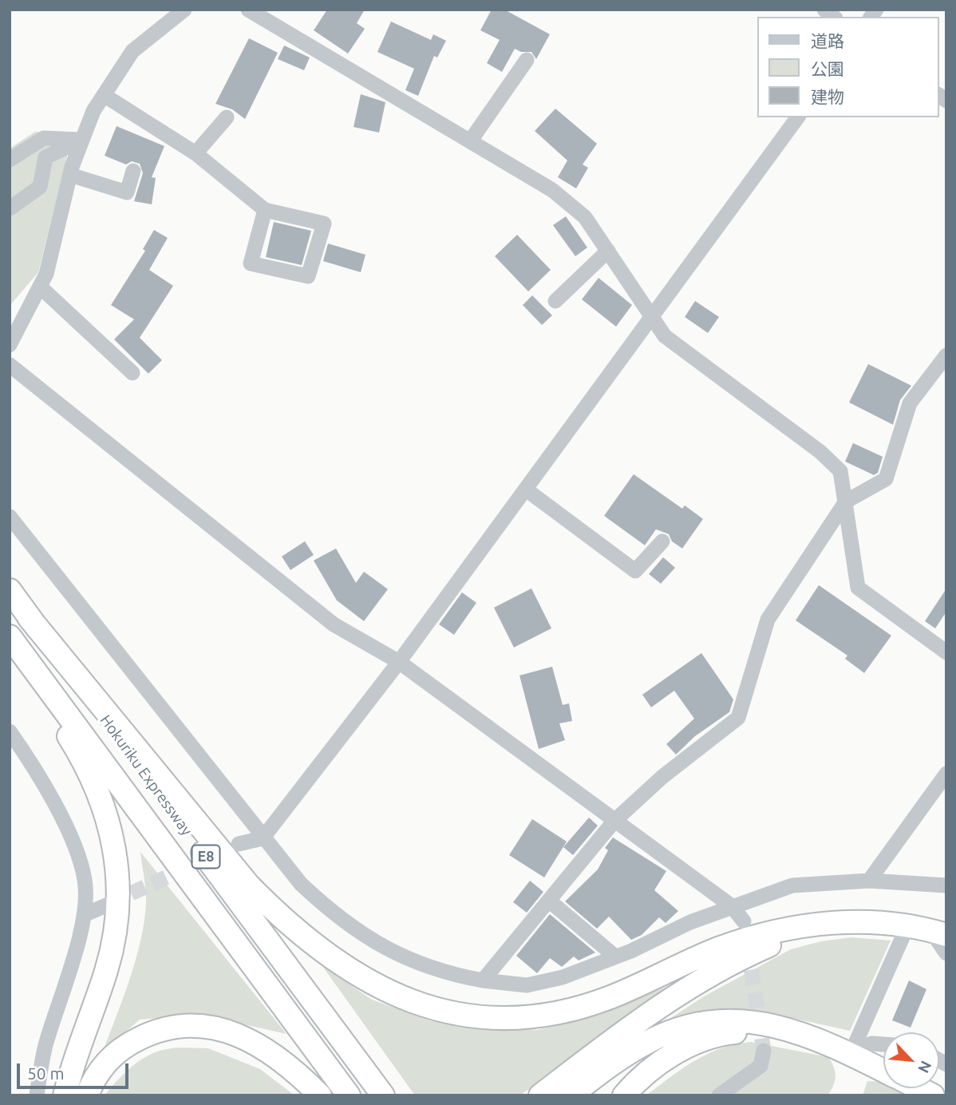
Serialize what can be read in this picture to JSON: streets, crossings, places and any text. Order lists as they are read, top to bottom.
{
  "streets": {
    "highway": ["Hokuriku Expressway", "E8"]
  },
  "legend": ["道路", "公園", "建物"],
  "scale_bar": "50 m",
  "north": "bottom right"
}
